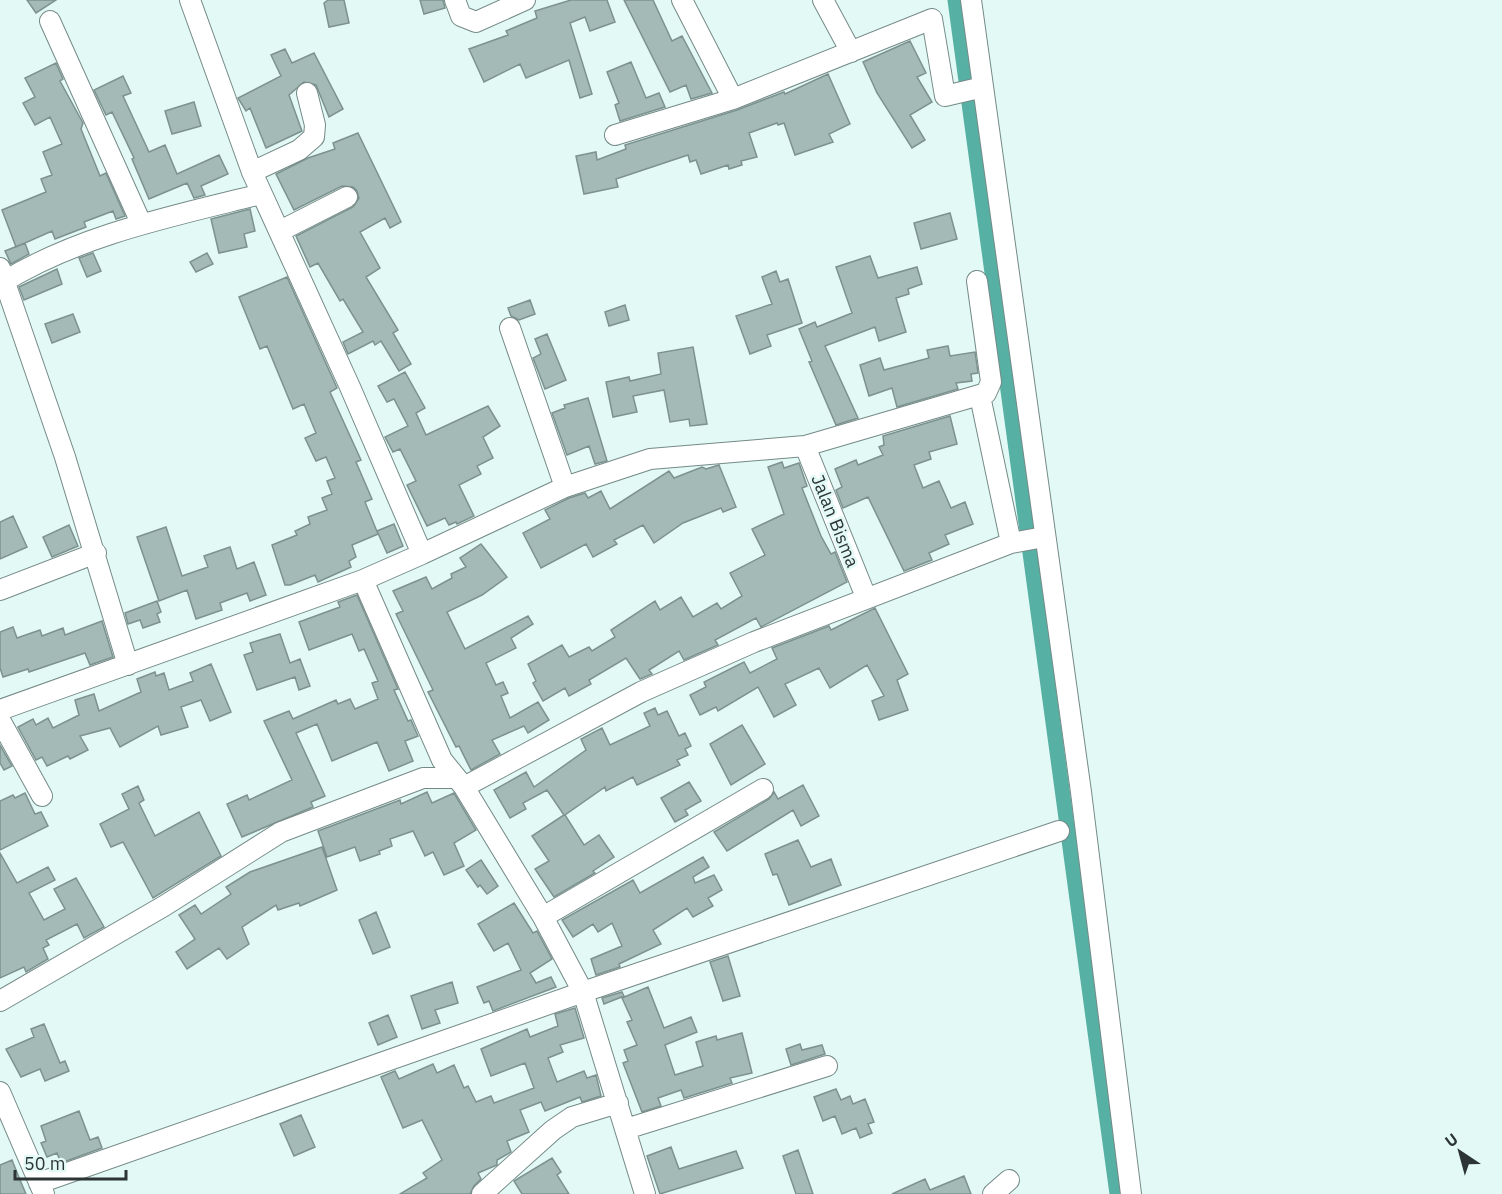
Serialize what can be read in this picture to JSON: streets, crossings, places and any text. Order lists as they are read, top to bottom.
{
  "streets": {
    "street": ["Jalan Bisma"]
  },
  "scale_bar": "50 m",
  "north": "top left"
}
